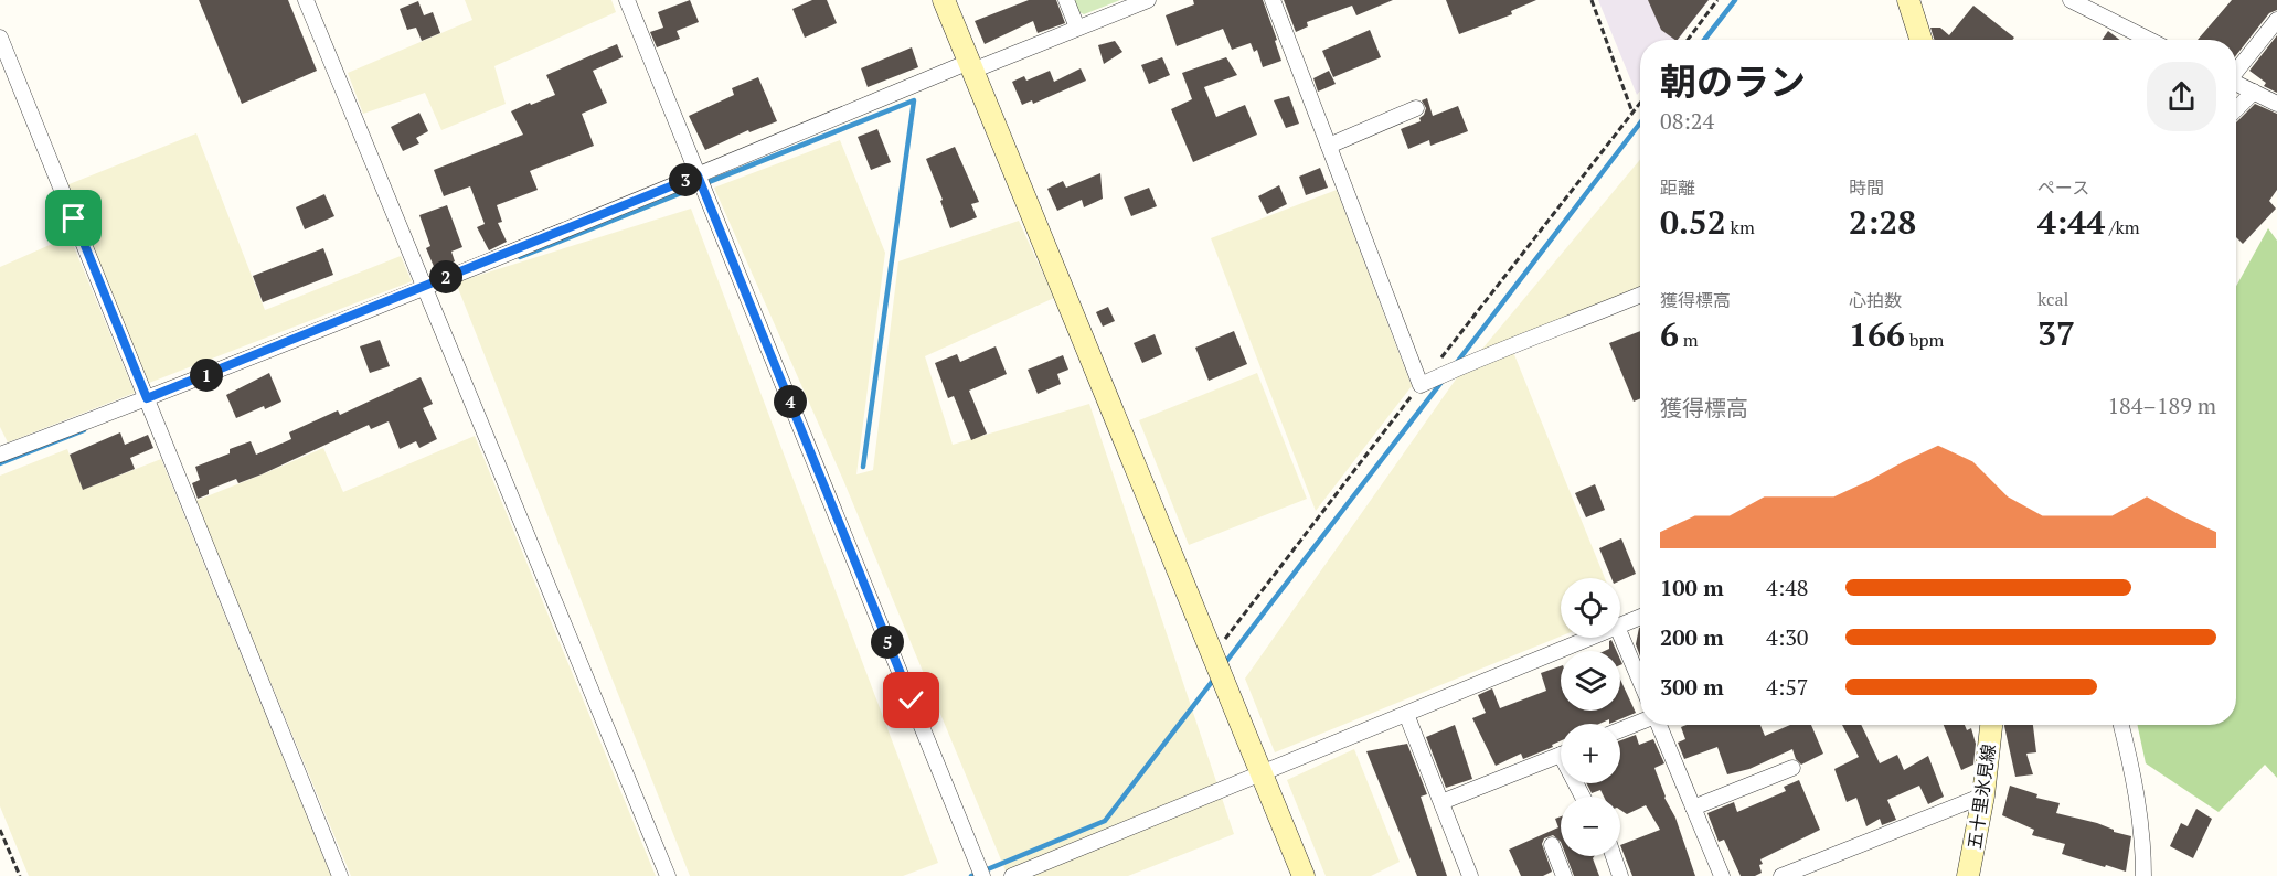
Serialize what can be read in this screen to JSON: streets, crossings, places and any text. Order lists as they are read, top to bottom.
{
  "streets": {
    "street": ["五十里氷見線"]
  },
  "page": {
    "heading": ["朝のラン", "08:24"],
    "stats": [
      ["距離", "0.52 km"],
      ["時間", "2:28"],
      ["ペース", "4:44 /km"],
      ["獲得標高", "6 m"],
      ["心拍数", "166 bpm"],
      ["kcal", "37"]
    ],
    "pins": [
      "3",
      "2",
      "1",
      "4",
      "5"
    ],
    "chart": ["獲得標高", "184–189 m"],
    "list": [
      {
        "name": "100 m",
        "note": "4:48"
      },
      {
        "name": "200 m",
        "note": "4:30"
      },
      {
        "name": "300 m",
        "note": "4:57"
      }
    ],
    "map_buttons": ["+", "−"]
  }
}
